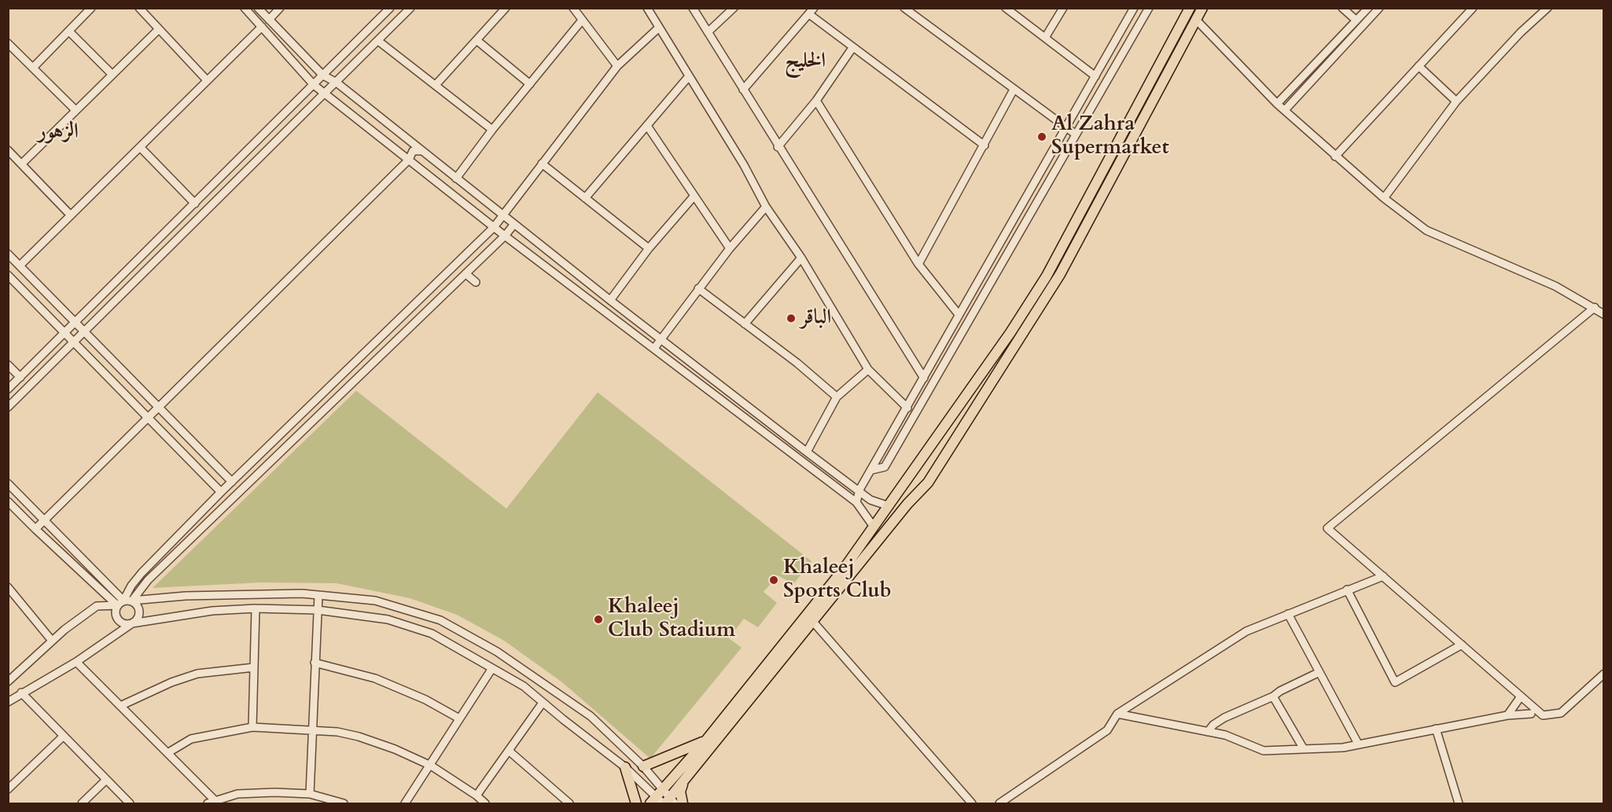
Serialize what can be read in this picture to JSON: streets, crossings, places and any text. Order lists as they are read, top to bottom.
{
  "districts": ["الخليج", "الزهور"],
  "places": [
    "Al Zahra Supermarket",
    "الباقر",
    "Khaleej Sports Club",
    "Khaleej Club Stadium"
  ]
}
